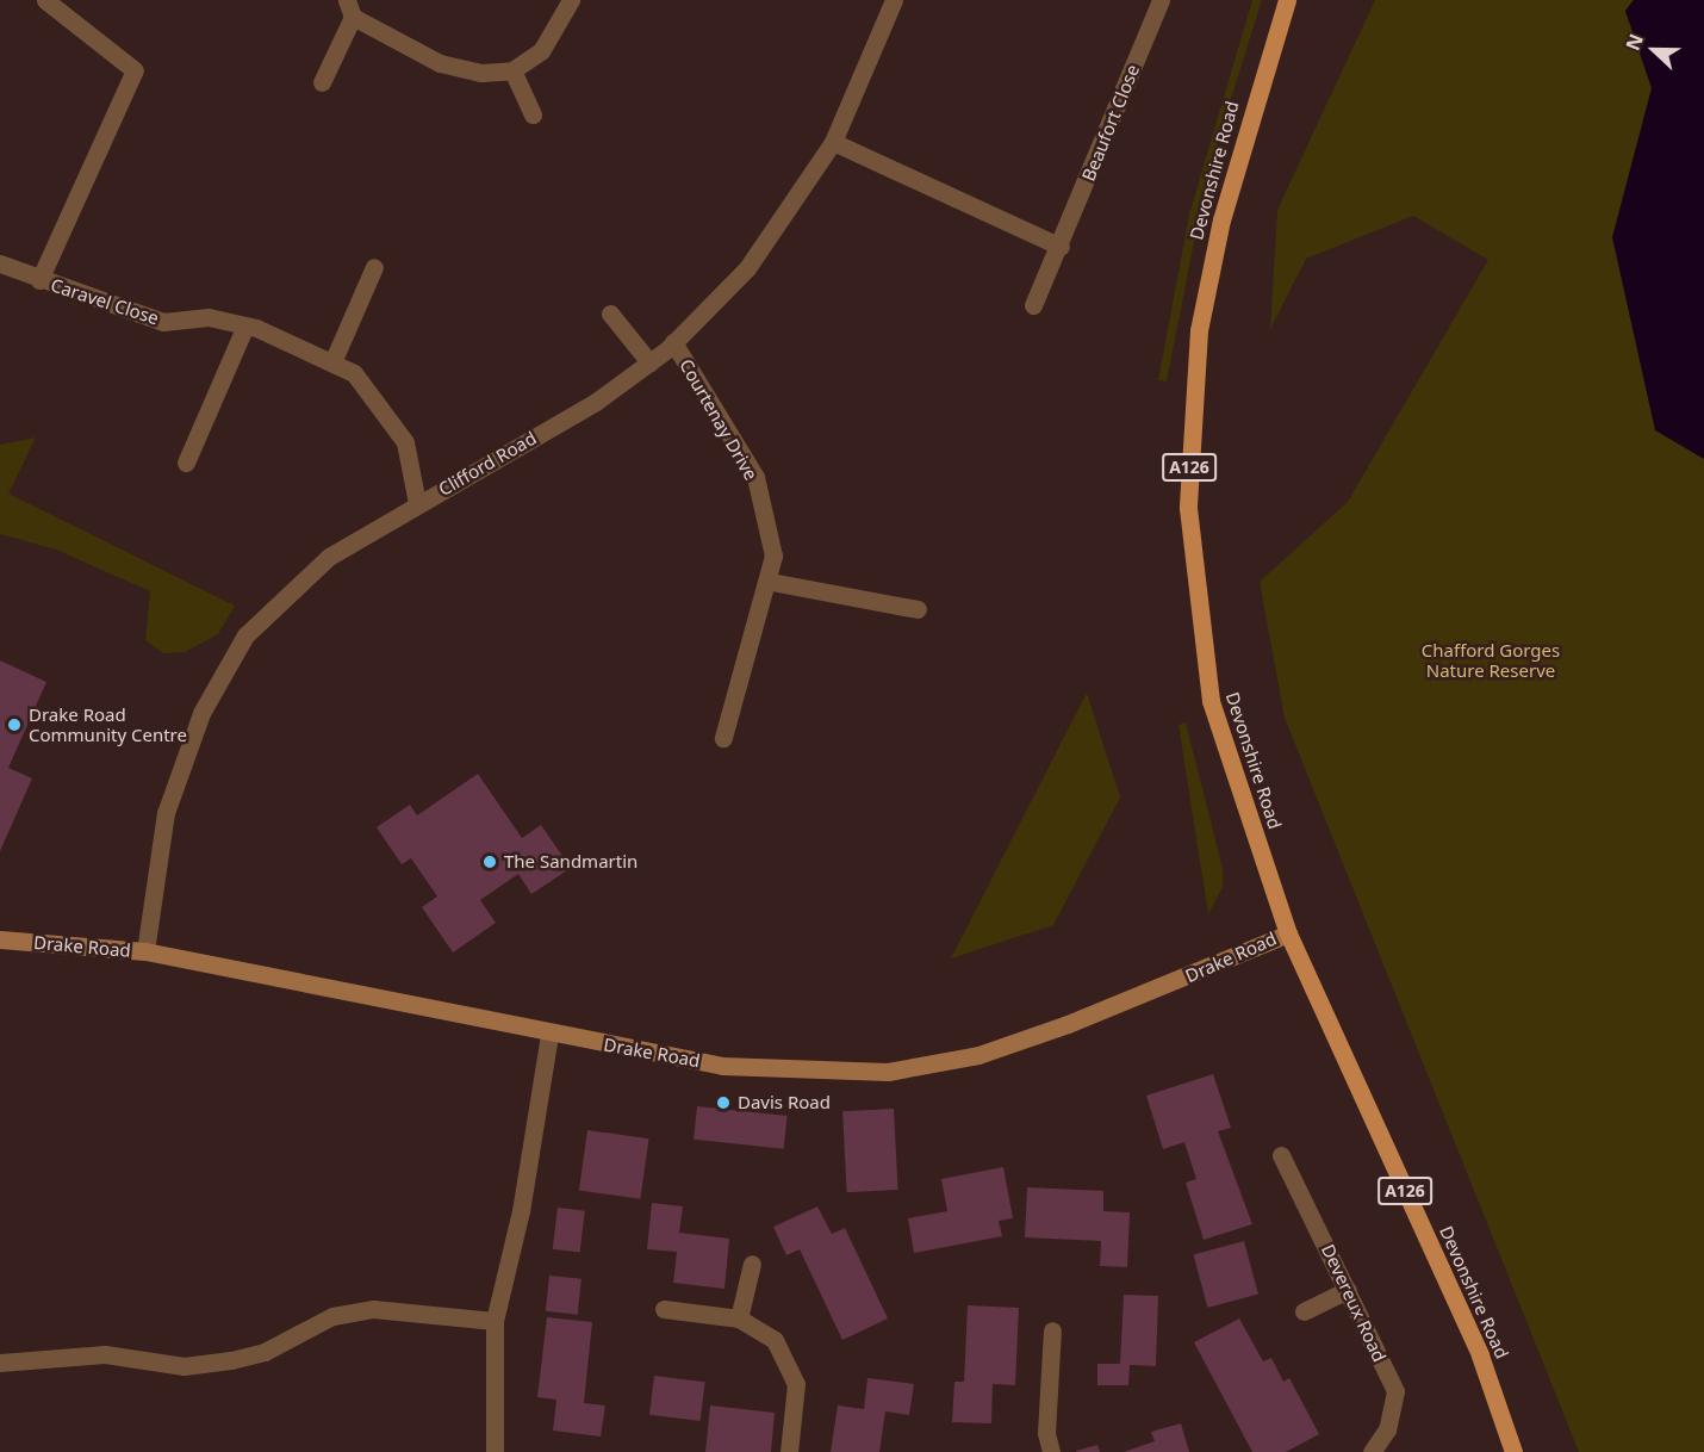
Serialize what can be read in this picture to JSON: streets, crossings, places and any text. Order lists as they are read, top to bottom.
{
  "streets": {
    "main road": ["Devonshire Road", "A126"],
    "street": [
      "Beaufort Close",
      "Caravel Close",
      "Courtenay Drive",
      "Clifford Road",
      "Drake Road",
      "Devereux Road"
    ]
  },
  "crossings": [
    ["Devonshire Road", "Drake Road"],
    ["Caravel Close", "Clifford Road"],
    ["Courtenay Drive", "Clifford Road"],
    ["Clifford Road", "Drake Road"]
  ],
  "parks": ["Chafford Gorges Nature Reserve"],
  "places": ["Drake Road Community Centre", "The Sandmartin", "Davis Road"],
  "north": "left"
}
